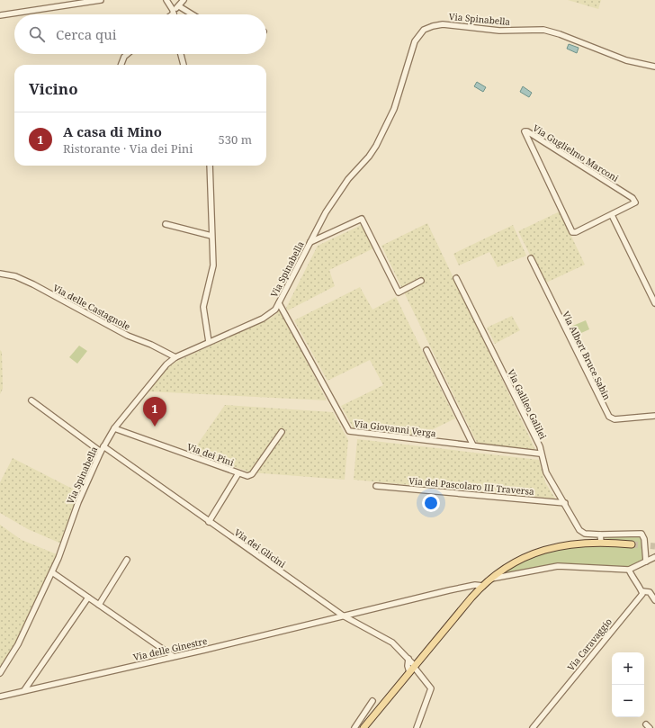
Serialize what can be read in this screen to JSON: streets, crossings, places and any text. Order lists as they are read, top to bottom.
{
  "streets": {
    "street": [
      "Via Spinabella",
      "Via Guglielmo Marconi",
      "Via delle Castagnole",
      "Via Albert Bruce Sabin",
      "Via Galileo Galilei",
      "Via Giovanni Verga",
      "Via dei Pini",
      "Via del Pascolaro III Traversa",
      "Via dei Glicini",
      "Via Caravaggio",
      "Via delle Ginestre"
    ]
  },
  "crossings": [
    ["Via Spinabella", "Via delle Castagnole"],
    ["Via Spinabella", "Via Giovanni Verga"],
    ["Via Spinabella", "Via dei Pini"],
    ["Via Spinabella", "Via dei Glicini"],
    ["Via Galileo Galilei", "Via Giovanni Verga"],
    ["Via Galileo Galilei", "Via del Pascolaro III Traversa"],
    ["Via dei Glicini", "Via delle Ginestre"]
  ],
  "page": {
    "search": "Cerca qui",
    "heading": "Vicino",
    "list": [
      {
        "mark": "1",
        "name": "A casa di Mino",
        "note": "Ristorante · Via dei Pini",
        "value": "530 m"
      }
    ],
    "pins": "1",
    "map_buttons": ["+", "−"]
  }
}
